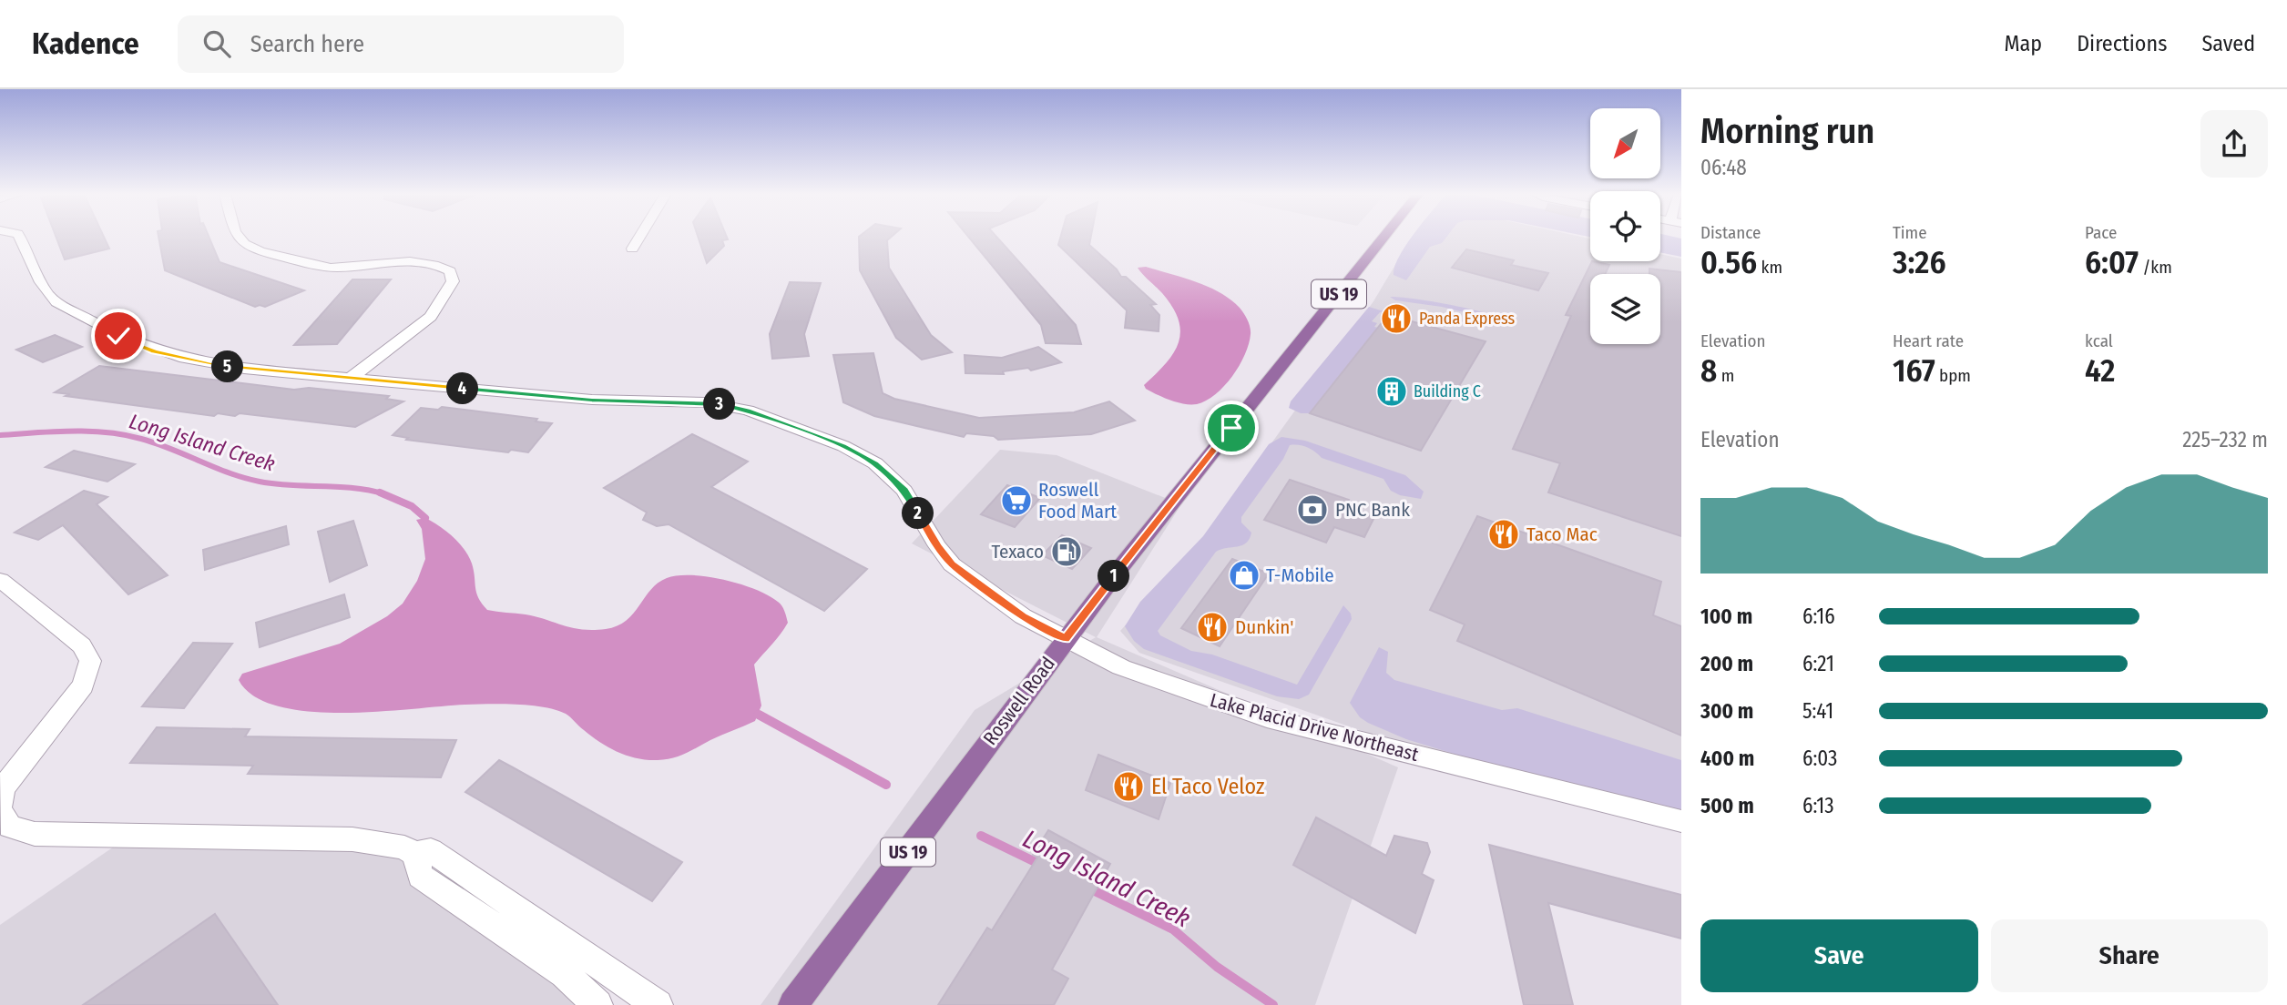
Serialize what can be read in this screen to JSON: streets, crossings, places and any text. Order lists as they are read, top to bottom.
{
  "streets": {
    "main road": ["US 19", "Roswell Road"],
    "street": ["Lake Placid Drive Northeast"]
  },
  "crossings": [
    ["Roswell Road", "Lake Placid Drive Northeast"]
  ],
  "water": ["Long Island Creek"],
  "places": {
    "restaurant": [
      "Panda Express",
      "Taco Mac",
      "Dunkin'",
      "El Taco Veloz"
    ],
    "building": ["Building C"],
    "supermarket": ["Roswell Food Mart"],
    "bank": ["PNC Bank"],
    "fuel station": ["Texaco"],
    "shop": ["T-Mobile"]
  },
  "north": "bottom left",
  "page": {
    "header": "Kadence",
    "search": "Search here",
    "nav": ["Map", "Directions", "Saved"],
    "heading": ["Morning run", "06:48"],
    "stats": [
      ["Distance", "0.56 km"],
      ["Time", "3:26"],
      ["Pace", "6:07 /km"],
      ["Elevation", "8 m"],
      ["Heart rate", "167 bpm"],
      ["kcal", "42"]
    ],
    "pins": [
      "5",
      "4",
      "3",
      "2",
      "1"
    ],
    "chart": ["Elevation", "225–232 m"],
    "list": [
      {
        "name": "100 m",
        "note": "6:16"
      },
      {
        "name": "200 m",
        "note": "6:21"
      },
      {
        "name": "300 m",
        "note": "5:41"
      },
      {
        "name": "400 m",
        "note": "6:03"
      },
      {
        "name": "500 m",
        "note": "6:13"
      }
    ],
    "buttons": ["Save", "Share"]
  }
}
